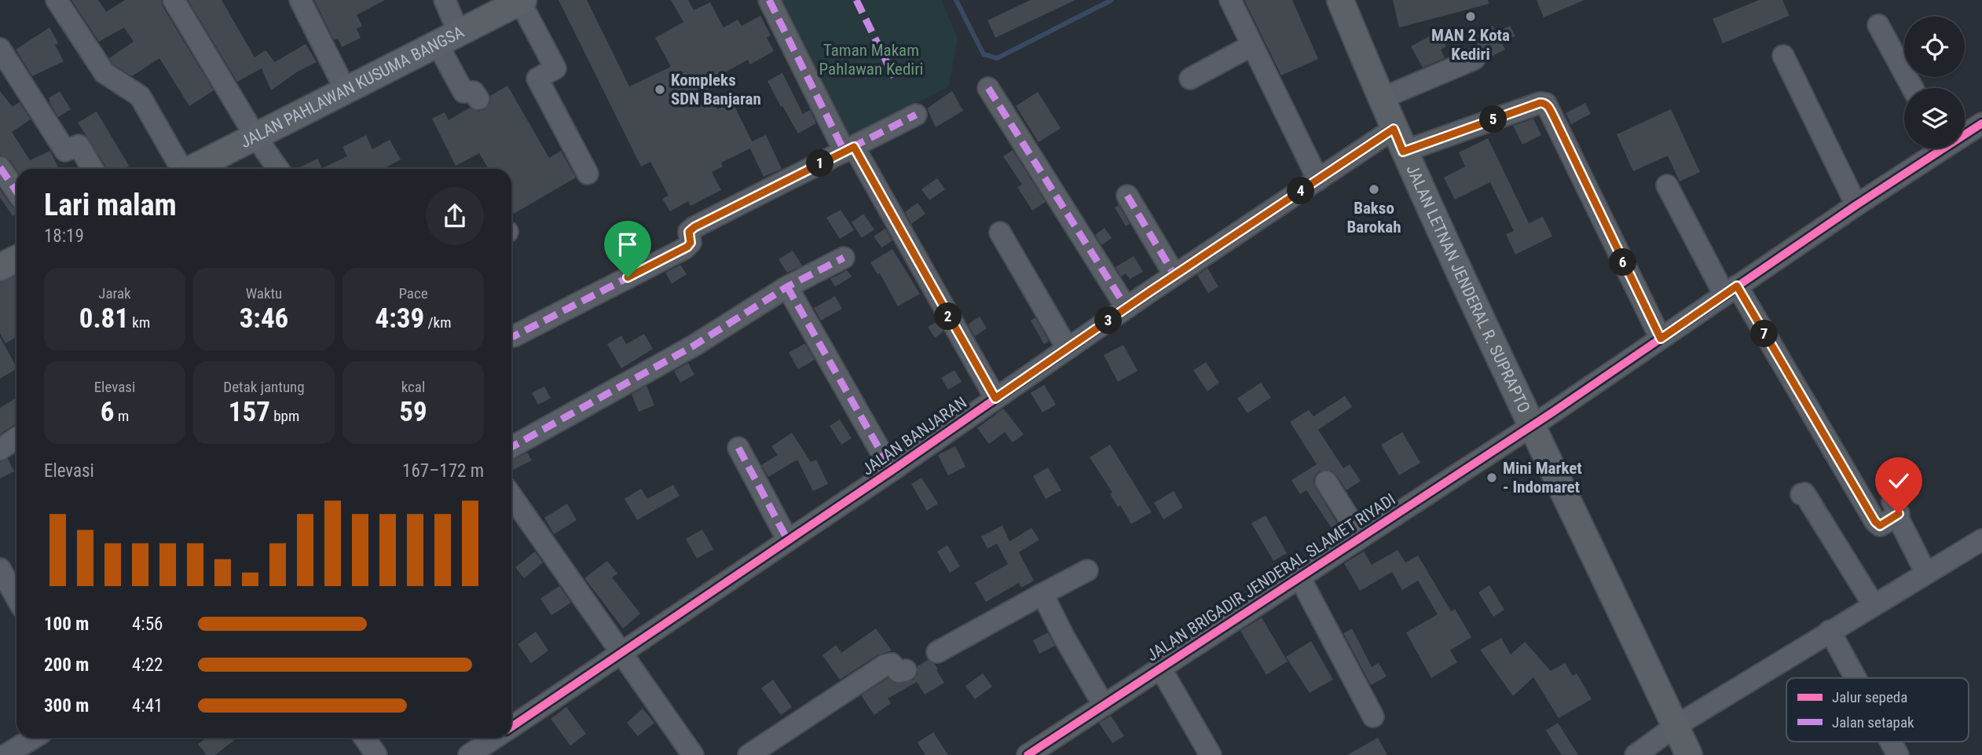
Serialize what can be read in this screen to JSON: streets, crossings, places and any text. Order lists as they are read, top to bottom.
{
  "streets": {
    "main road": ["JALAN PAHLAWAN KUSUMA BANGSA", "JALAN LETNAN JENDERAL R. SUPRAPTO"],
    "street": ["JALAN BANJARAN", "JALAN BRIGADIR JENDERAL SLAMET RIYADI"]
  },
  "crossings": [
    ["JALAN LETNAN JENDERAL R. SUPRAPTO", "JALAN BANJARAN"],
    ["JALAN LETNAN JENDERAL R. SUPRAPTO", "JALAN BRIGADIR JENDERAL SLAMET RIYADI"],
    ["JALAN BANJARAN", "JALAN BRIGADIR JENDERAL SLAMET RIYADI"]
  ],
  "parks": ["Taman Makam Pahlawan Kediri"],
  "places": [
    "MAN 2 Kota Kediri",
    "Kompleks SDN Banjaran",
    "Bakso Barokah",
    "Mini Market - Indomaret"
  ],
  "legend": ["Jalur sepeda", "Jalan setapak"],
  "page": {
    "pins": [
      "5",
      "1",
      "4",
      "6",
      "2",
      "3",
      "7"
    ],
    "heading": ["Lari malam", "18:19"],
    "stats": [
      ["Jarak", "0.81 km"],
      ["Waktu", "3:46"],
      ["Pace", "4:39 /km"],
      ["Elevasi", "6 m"],
      ["Detak jantung", "157 bpm"],
      ["kcal", "59"]
    ],
    "chart": ["Elevasi", "167–172 m"],
    "list": [
      {
        "name": "100 m",
        "note": "4:56"
      },
      {
        "name": "200 m",
        "note": "4:22"
      },
      {
        "name": "300 m",
        "note": "4:41"
      }
    ]
  }
}
